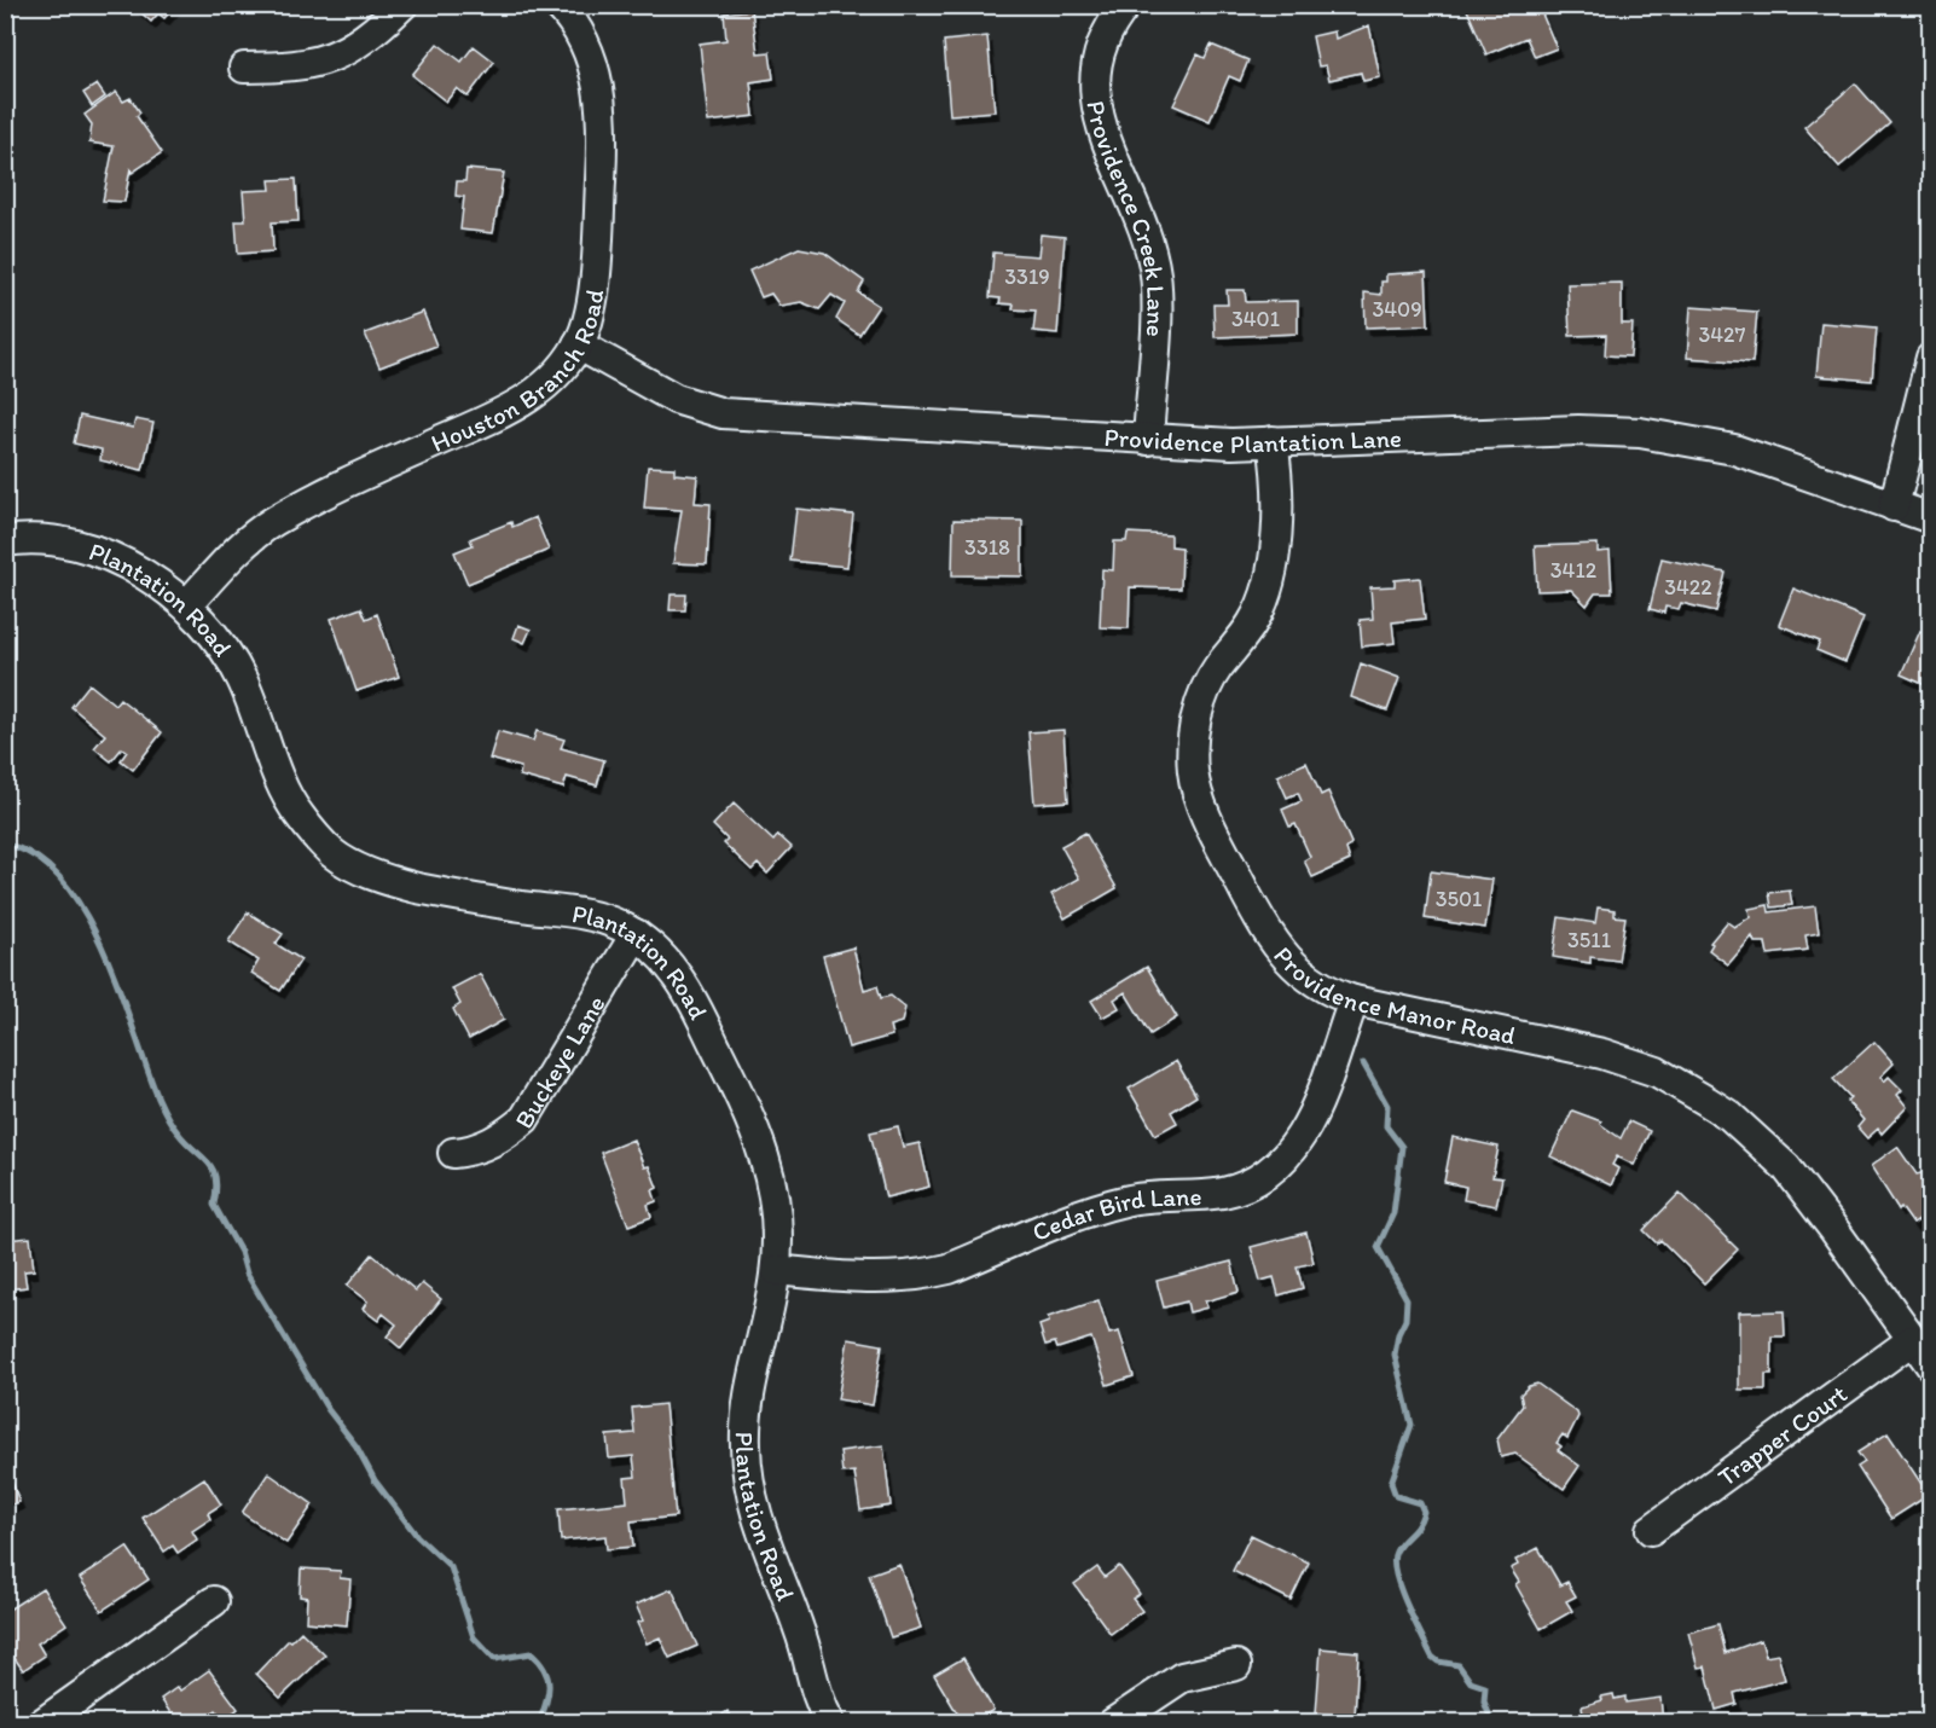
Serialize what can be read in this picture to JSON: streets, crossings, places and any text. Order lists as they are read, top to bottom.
{
  "streets": {
    "street": [
      "Providence Creek Lane",
      "Houston Branch Road",
      "Providence Plantation Lane",
      "Plantation Road",
      "Providence Manor Road",
      "Buckeye Lane",
      "Cedar Bird Lane",
      "Trapper Court"
    ]
  },
  "crossings": [
    ["Providence Creek Lane", "Providence Plantation Lane"],
    ["Houston Branch Road", "Providence Plantation Lane"],
    ["Houston Branch Road", "Plantation Road"],
    ["Providence Plantation Lane", "Providence Manor Road"],
    ["Plantation Road", "Buckeye Lane"],
    ["Plantation Road", "Cedar Bird Lane"],
    ["Providence Manor Road", "Cedar Bird Lane"],
    ["Providence Manor Road", "Trapper Court"]
  ],
  "house_numbers": [
    "3319",
    "3409",
    "3401",
    "3427",
    "3318",
    "3412",
    "3422",
    "3501",
    "3511"
  ]
}
